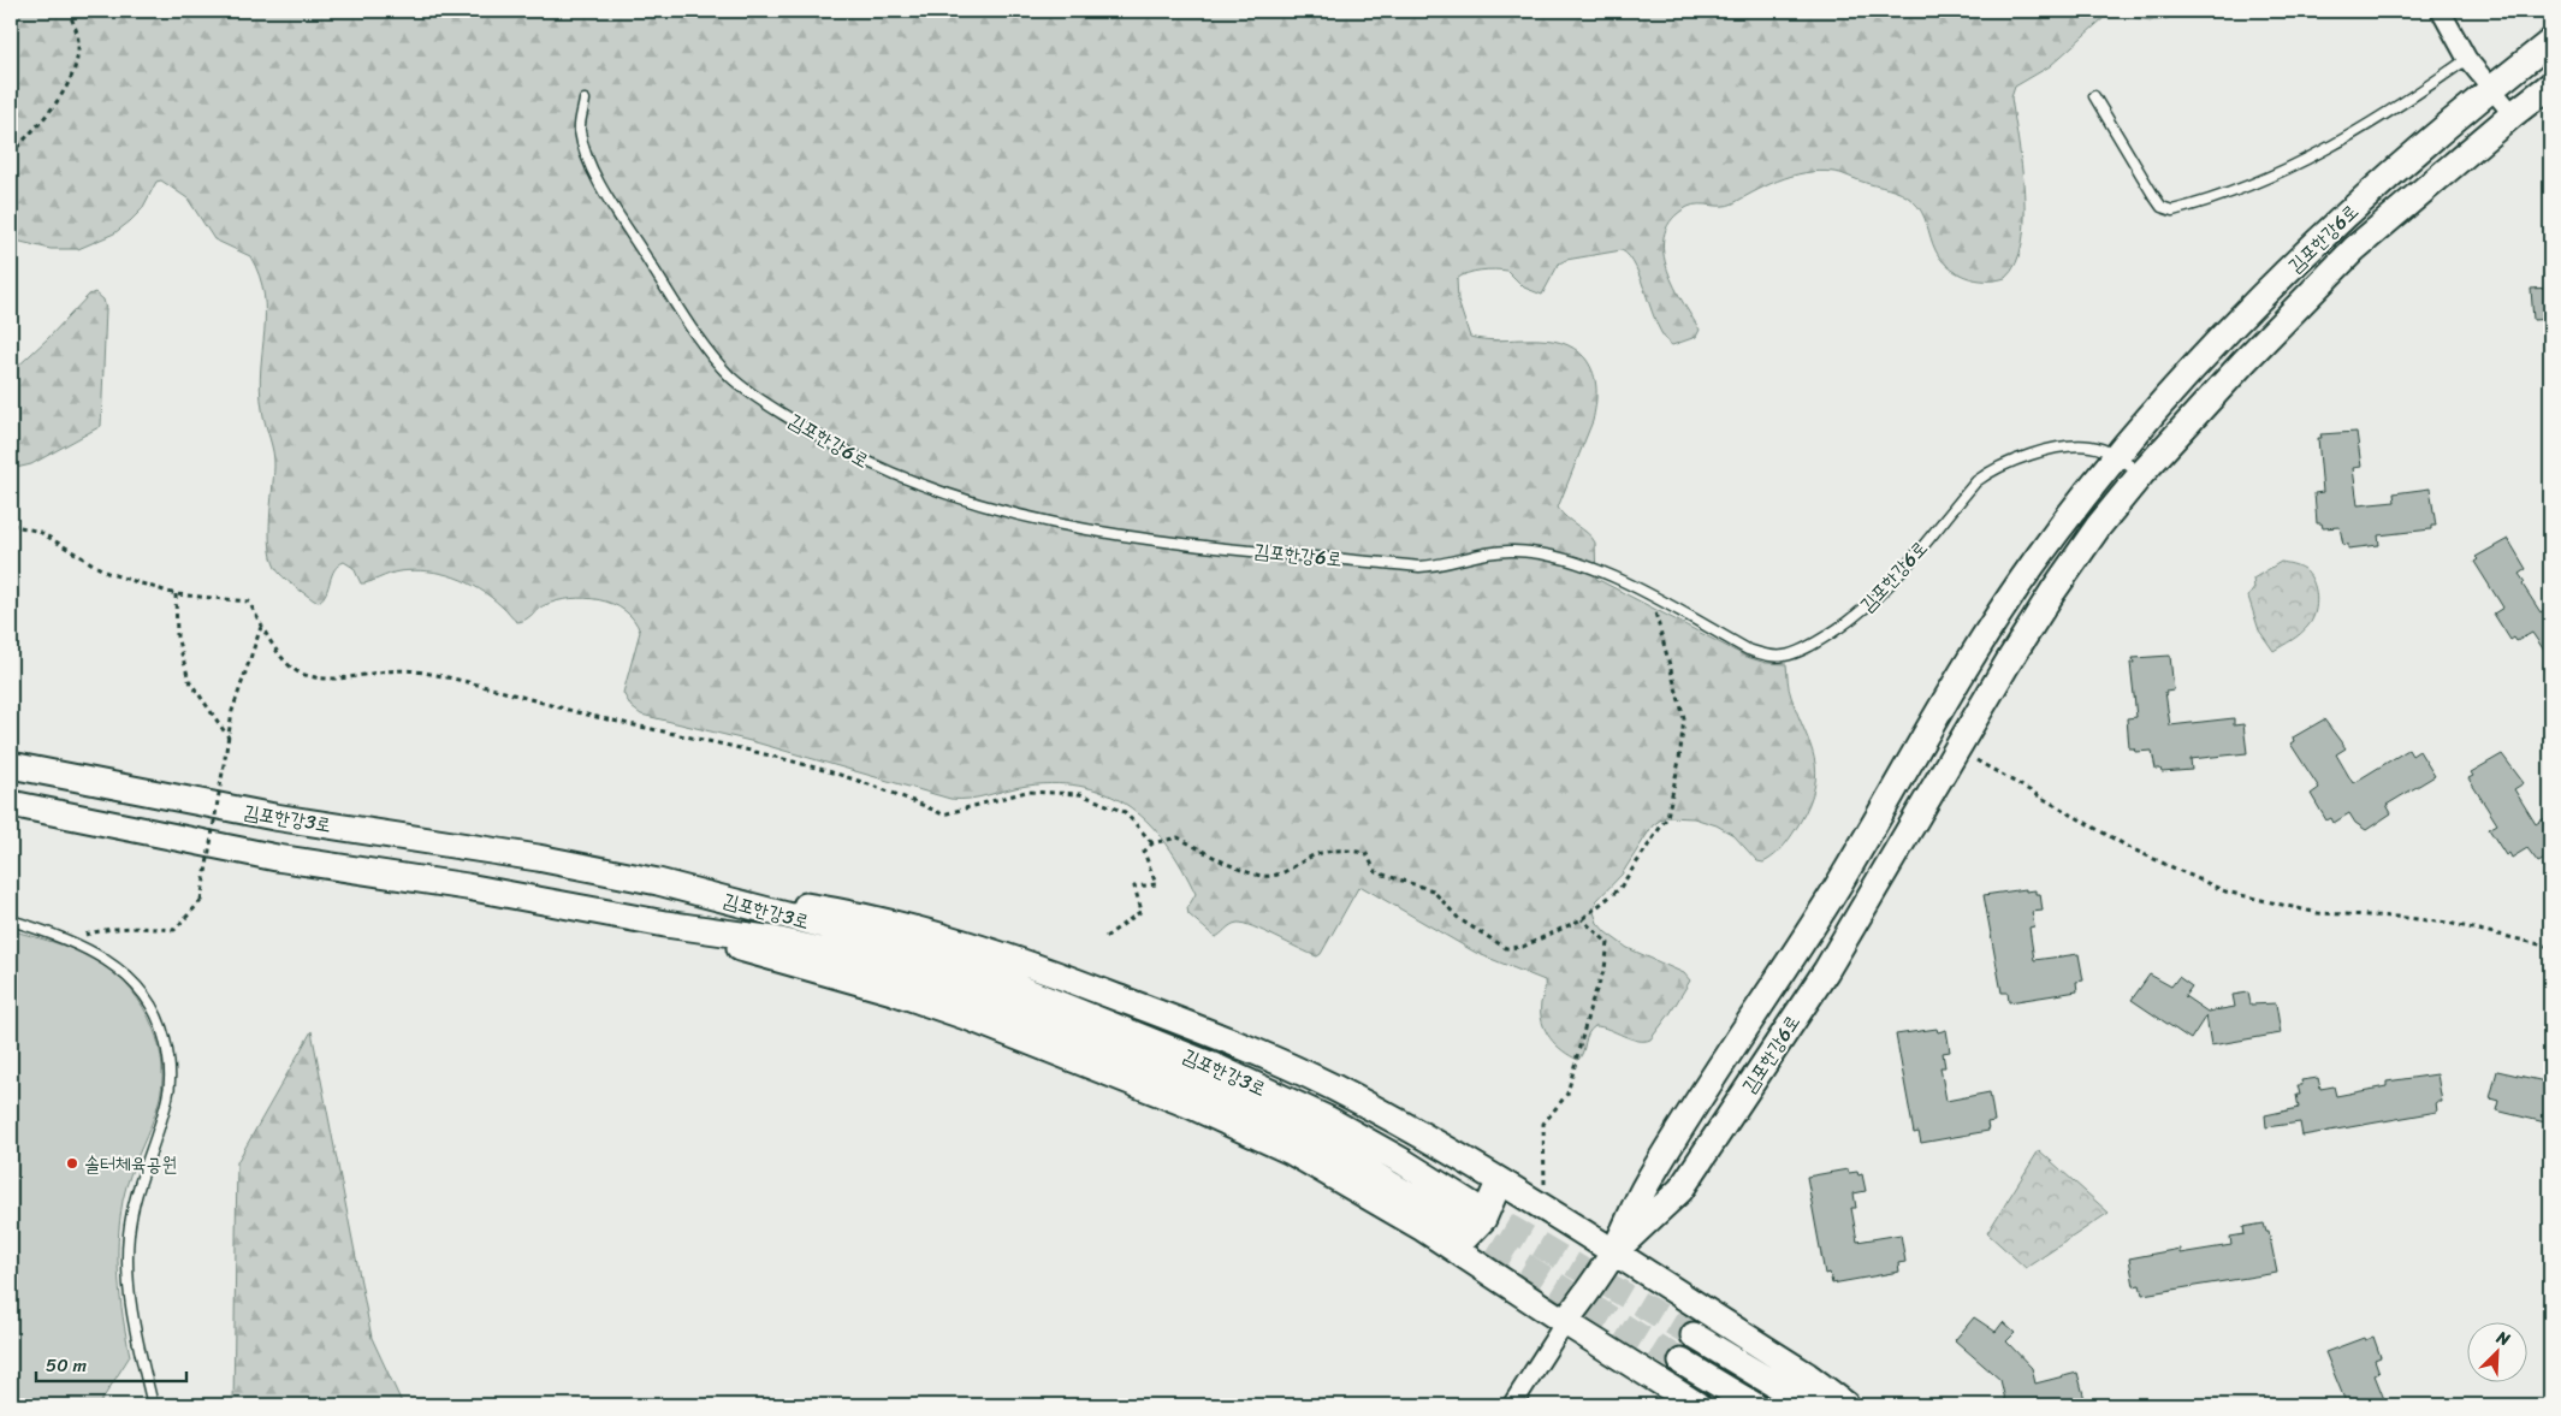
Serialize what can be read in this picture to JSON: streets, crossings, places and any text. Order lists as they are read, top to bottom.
{
  "streets": {
    "street": ["김포한강6로", "김포한강3로"]
  },
  "places": ["솔터체육공원"],
  "scale_bar": "50 m",
  "north": "top right"
}
